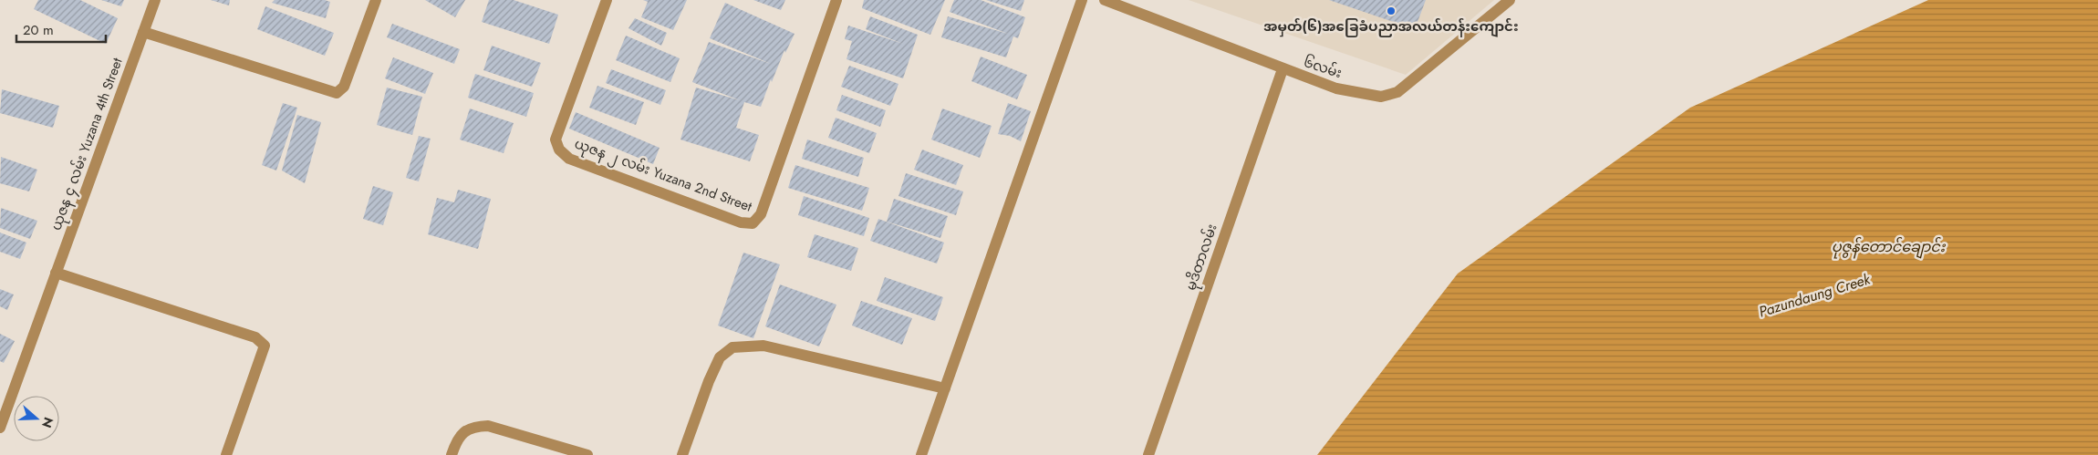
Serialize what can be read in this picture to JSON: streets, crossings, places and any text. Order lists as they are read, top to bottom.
{
  "streets": {
    "street": [
      "၆လမ်း",
      "ယုဇန ၄ လမ်း Yuzana 4th Street",
      "ယုဇန ၂ လမ်း Yuzana 2nd Street",
      "မုဒိတာလမ်း"
    ]
  },
  "crossings": [
    ["၆လမ်း", "မုဒိတာလမ်း"]
  ],
  "water": ["ပုဇွန်တောင်ချောင်း", "Pazundaung Creek"],
  "places": ["အမှတ်(၆)အခြေခံပညာအလယ်တန်းကျောင်း"],
  "scale_bar": "20 m",
  "north": "right"
}
